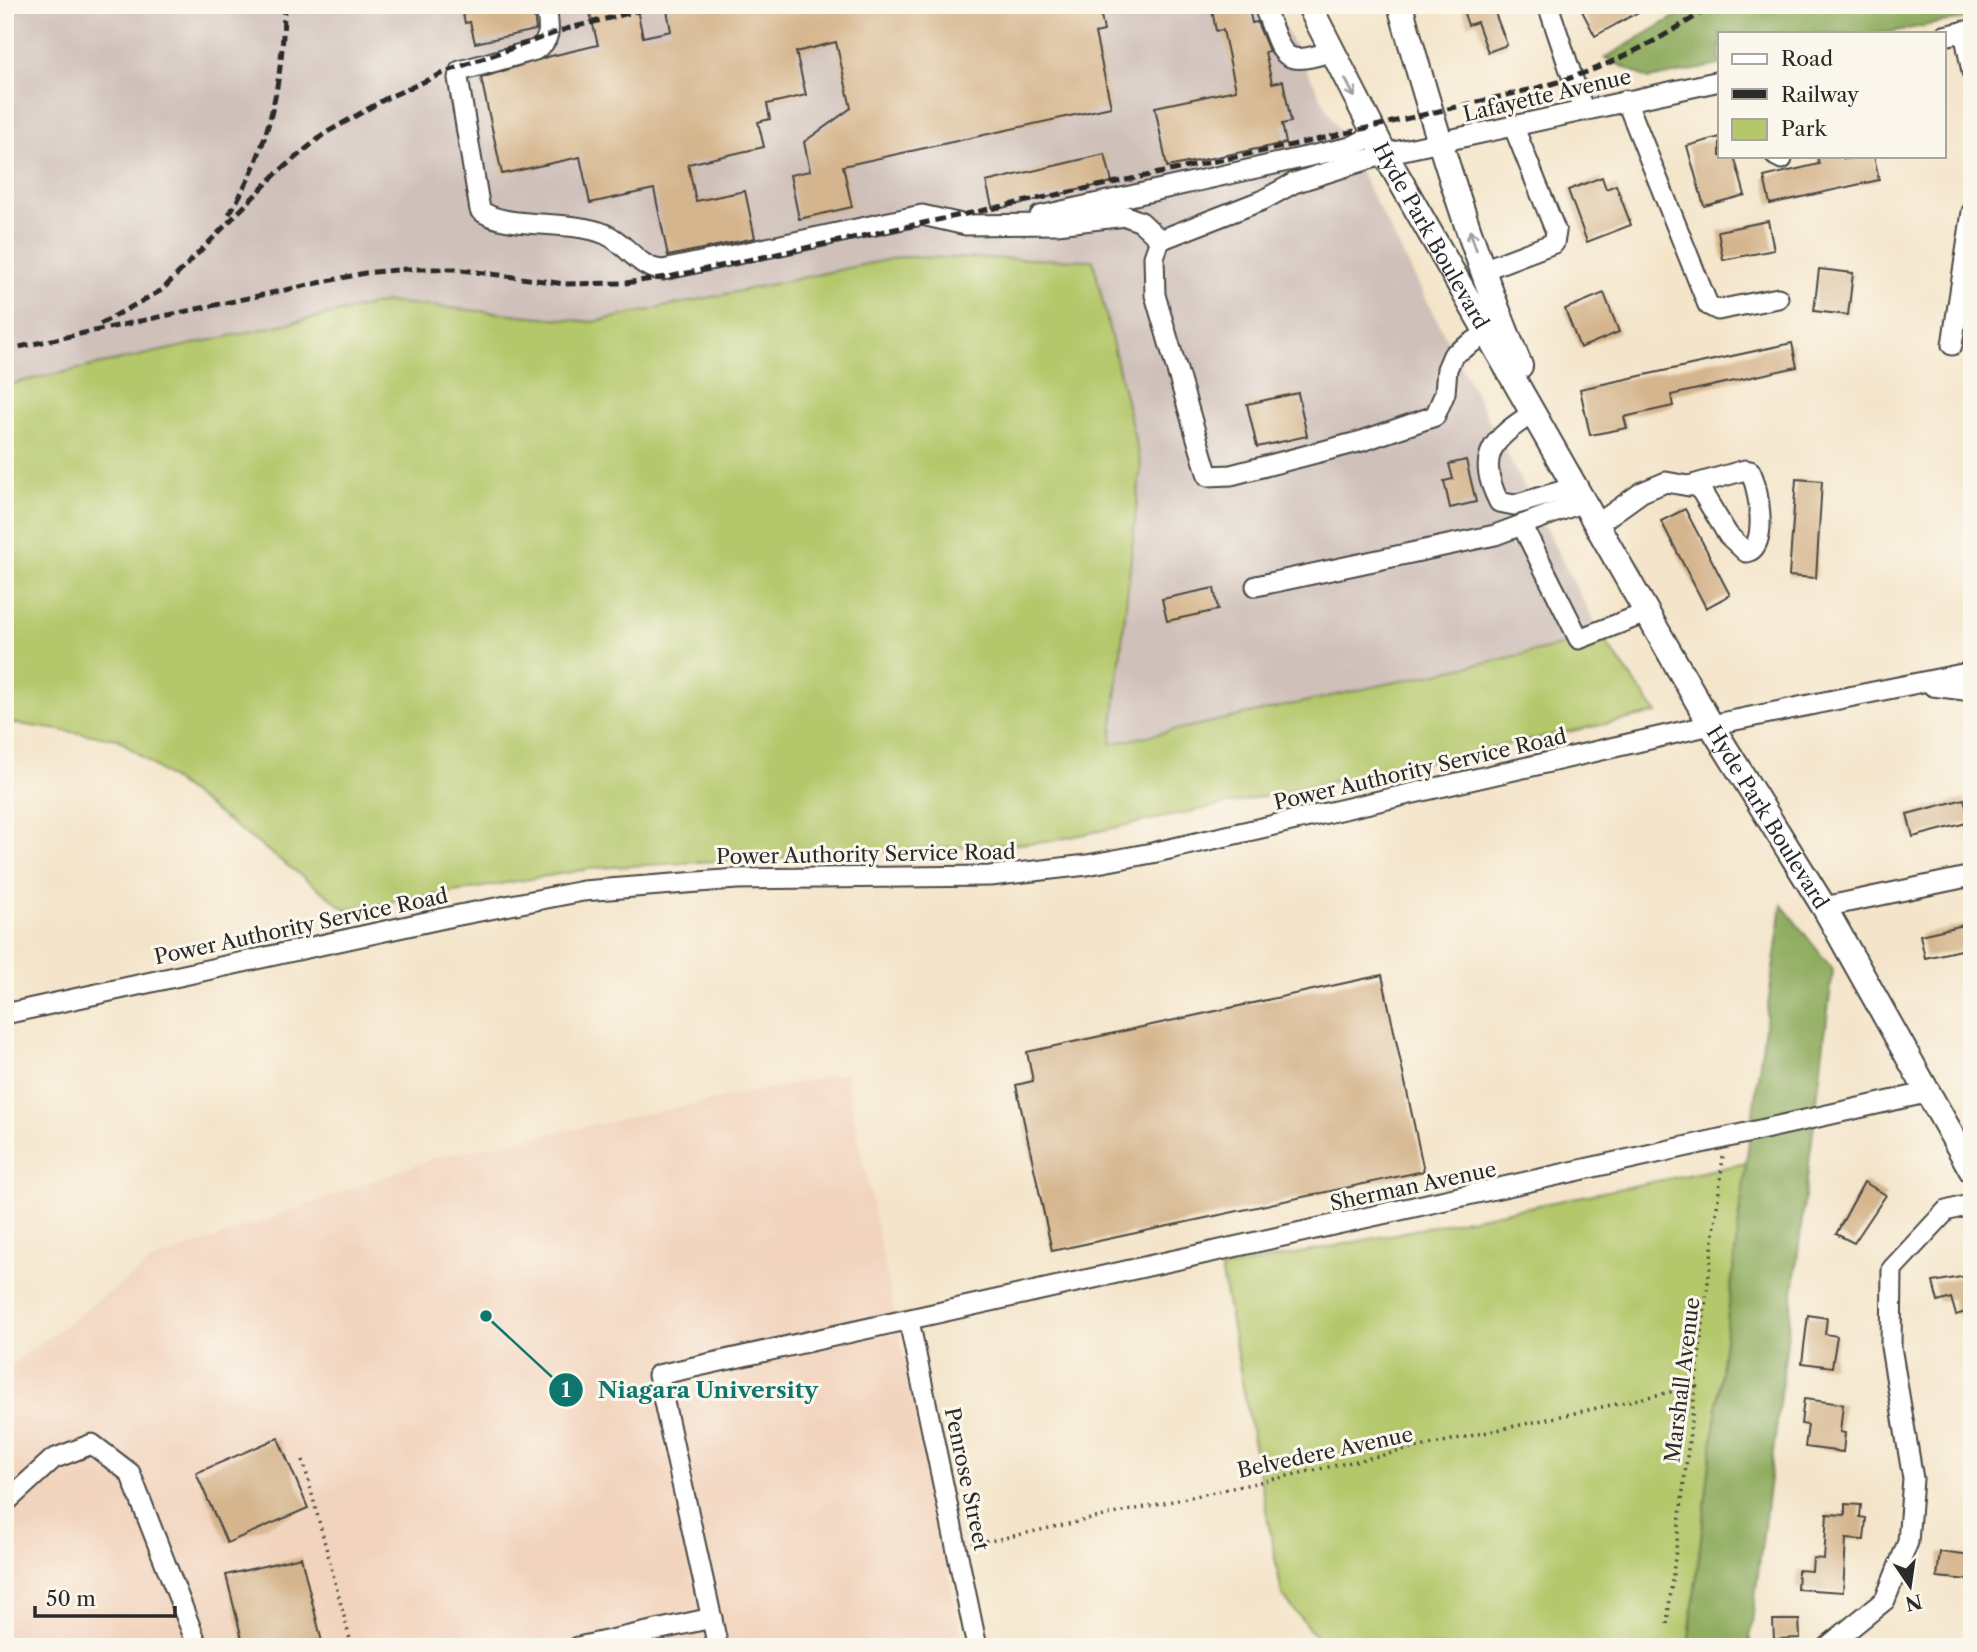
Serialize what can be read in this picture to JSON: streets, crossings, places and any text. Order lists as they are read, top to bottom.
{
  "streets": {
    "main road": ["Hyde Park Boulevard"],
    "street": [
      "Lafayette Avenue",
      "Power Authority Service Road",
      "Sherman Avenue",
      "Penrose Street"
    ],
    "path": ["Marshall Avenue", "Belvedere Avenue"]
  },
  "crossings": [
    ["Lafayette Avenue", "Hyde Park Boulevard"],
    ["Hyde Park Boulevard", "Power Authority Service Road"],
    ["Hyde Park Boulevard", "Sherman Avenue"],
    ["Sherman Avenue", "Marshall Avenue"],
    ["Sherman Avenue", "Penrose Street"],
    ["Marshall Avenue", "Belvedere Avenue"],
    ["Belvedere Avenue", "Penrose Street"]
  ],
  "places": ["Niagara University"],
  "legend": ["Road", "Railway", "Park"],
  "scale_bar": "50 m",
  "north": "bottom"
}
